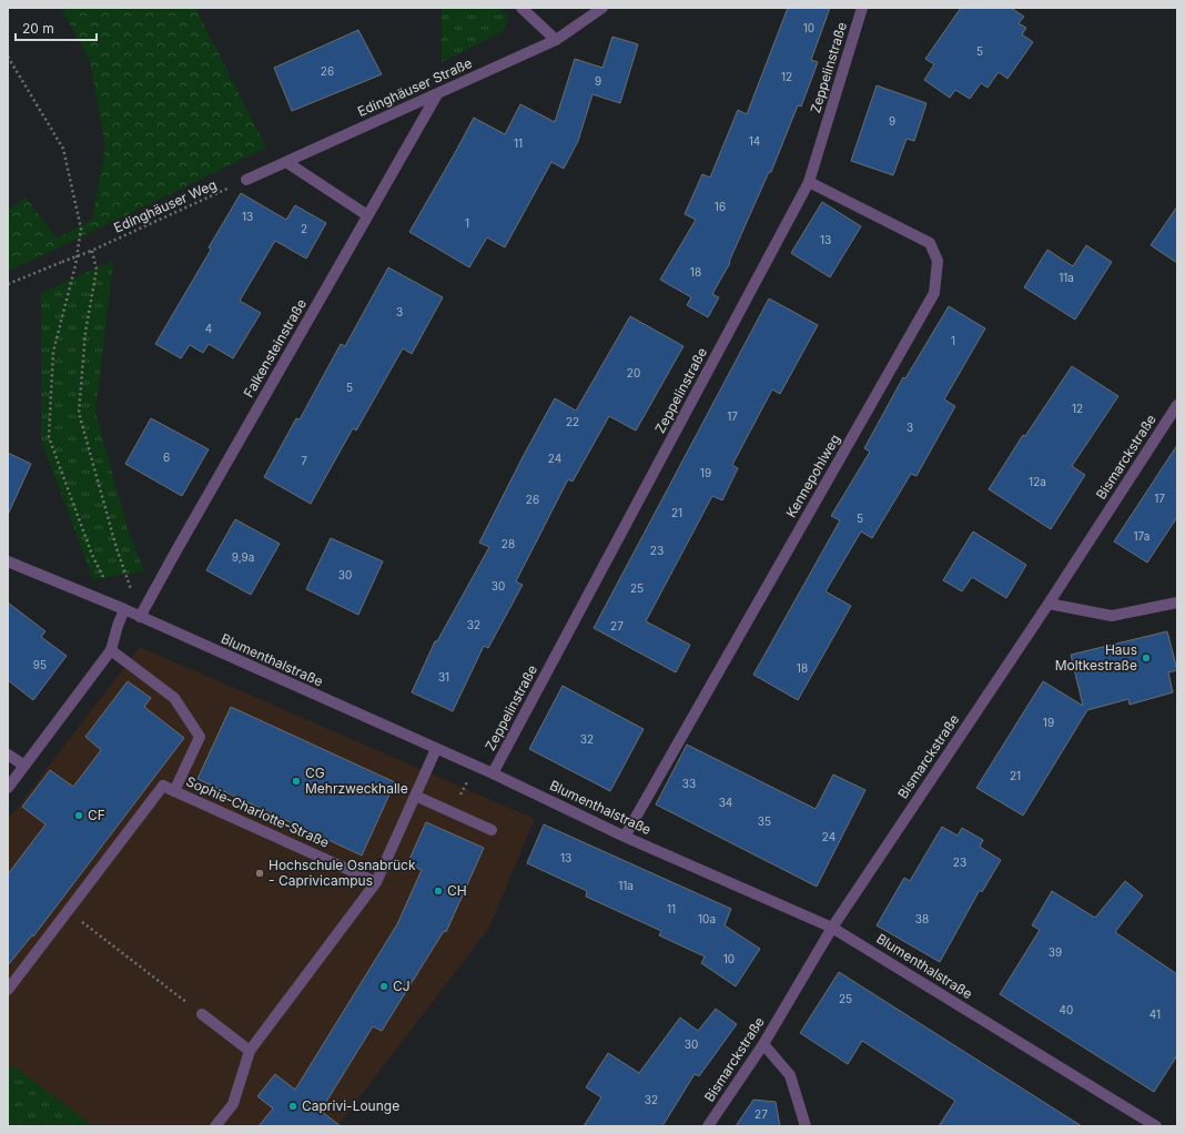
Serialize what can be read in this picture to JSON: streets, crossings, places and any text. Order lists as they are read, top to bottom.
{
  "streets": {
    "street": [
      "Zeppelinstraße",
      "Edinghäuser Straße",
      "Falkensteinstraße",
      "Bismarckstraße",
      "Kennepohlweg",
      "Blumenthalstraße",
      "Sophie-Charlotte-Straße"
    ],
    "path": ["Edinghäuser Weg"]
  },
  "crossings": [
    ["Zeppelinstraße", "Kennepohlweg"],
    ["Zeppelinstraße", "Blumenthalstraße"],
    ["Edinghäuser Straße", "Edinghäuser Weg"],
    ["Edinghäuser Straße", "Falkensteinstraße"],
    ["Falkensteinstraße", "Blumenthalstraße"],
    ["Bismarckstraße", "Blumenthalstraße"],
    ["Kennepohlweg", "Blumenthalstraße"]
  ],
  "places": [
    "Haus Moltkestraße",
    "CG Mehrzweckhalle",
    "CF",
    "Hochschule Osnabrück - Caprivicampus",
    "CH",
    "CJ",
    "Caprivi-Lounge"
  ],
  "house_numbers": [
    "10",
    "5",
    "26",
    "12",
    "9",
    "9",
    "14",
    "11",
    "16",
    "13",
    "1",
    "2",
    "13",
    "18",
    "11a",
    "3",
    "4",
    "1",
    "20",
    "5",
    "12",
    "17",
    "22",
    "3",
    "6",
    "24",
    "7",
    "19",
    "12a",
    "17",
    "26",
    "21",
    "5",
    "17a",
    "28",
    "23",
    "9,9a",
    "30",
    "30",
    "25",
    "32",
    "27",
    "95",
    "18",
    "31",
    "19",
    "32",
    "21",
    "33",
    "34",
    "35",
    "24",
    "13",
    "23",
    "11a",
    "11",
    "10a",
    "38",
    "39",
    "10",
    "25",
    "40",
    "41",
    "30",
    "32",
    "27"
  ],
  "scale_bar": "20 m"
}
